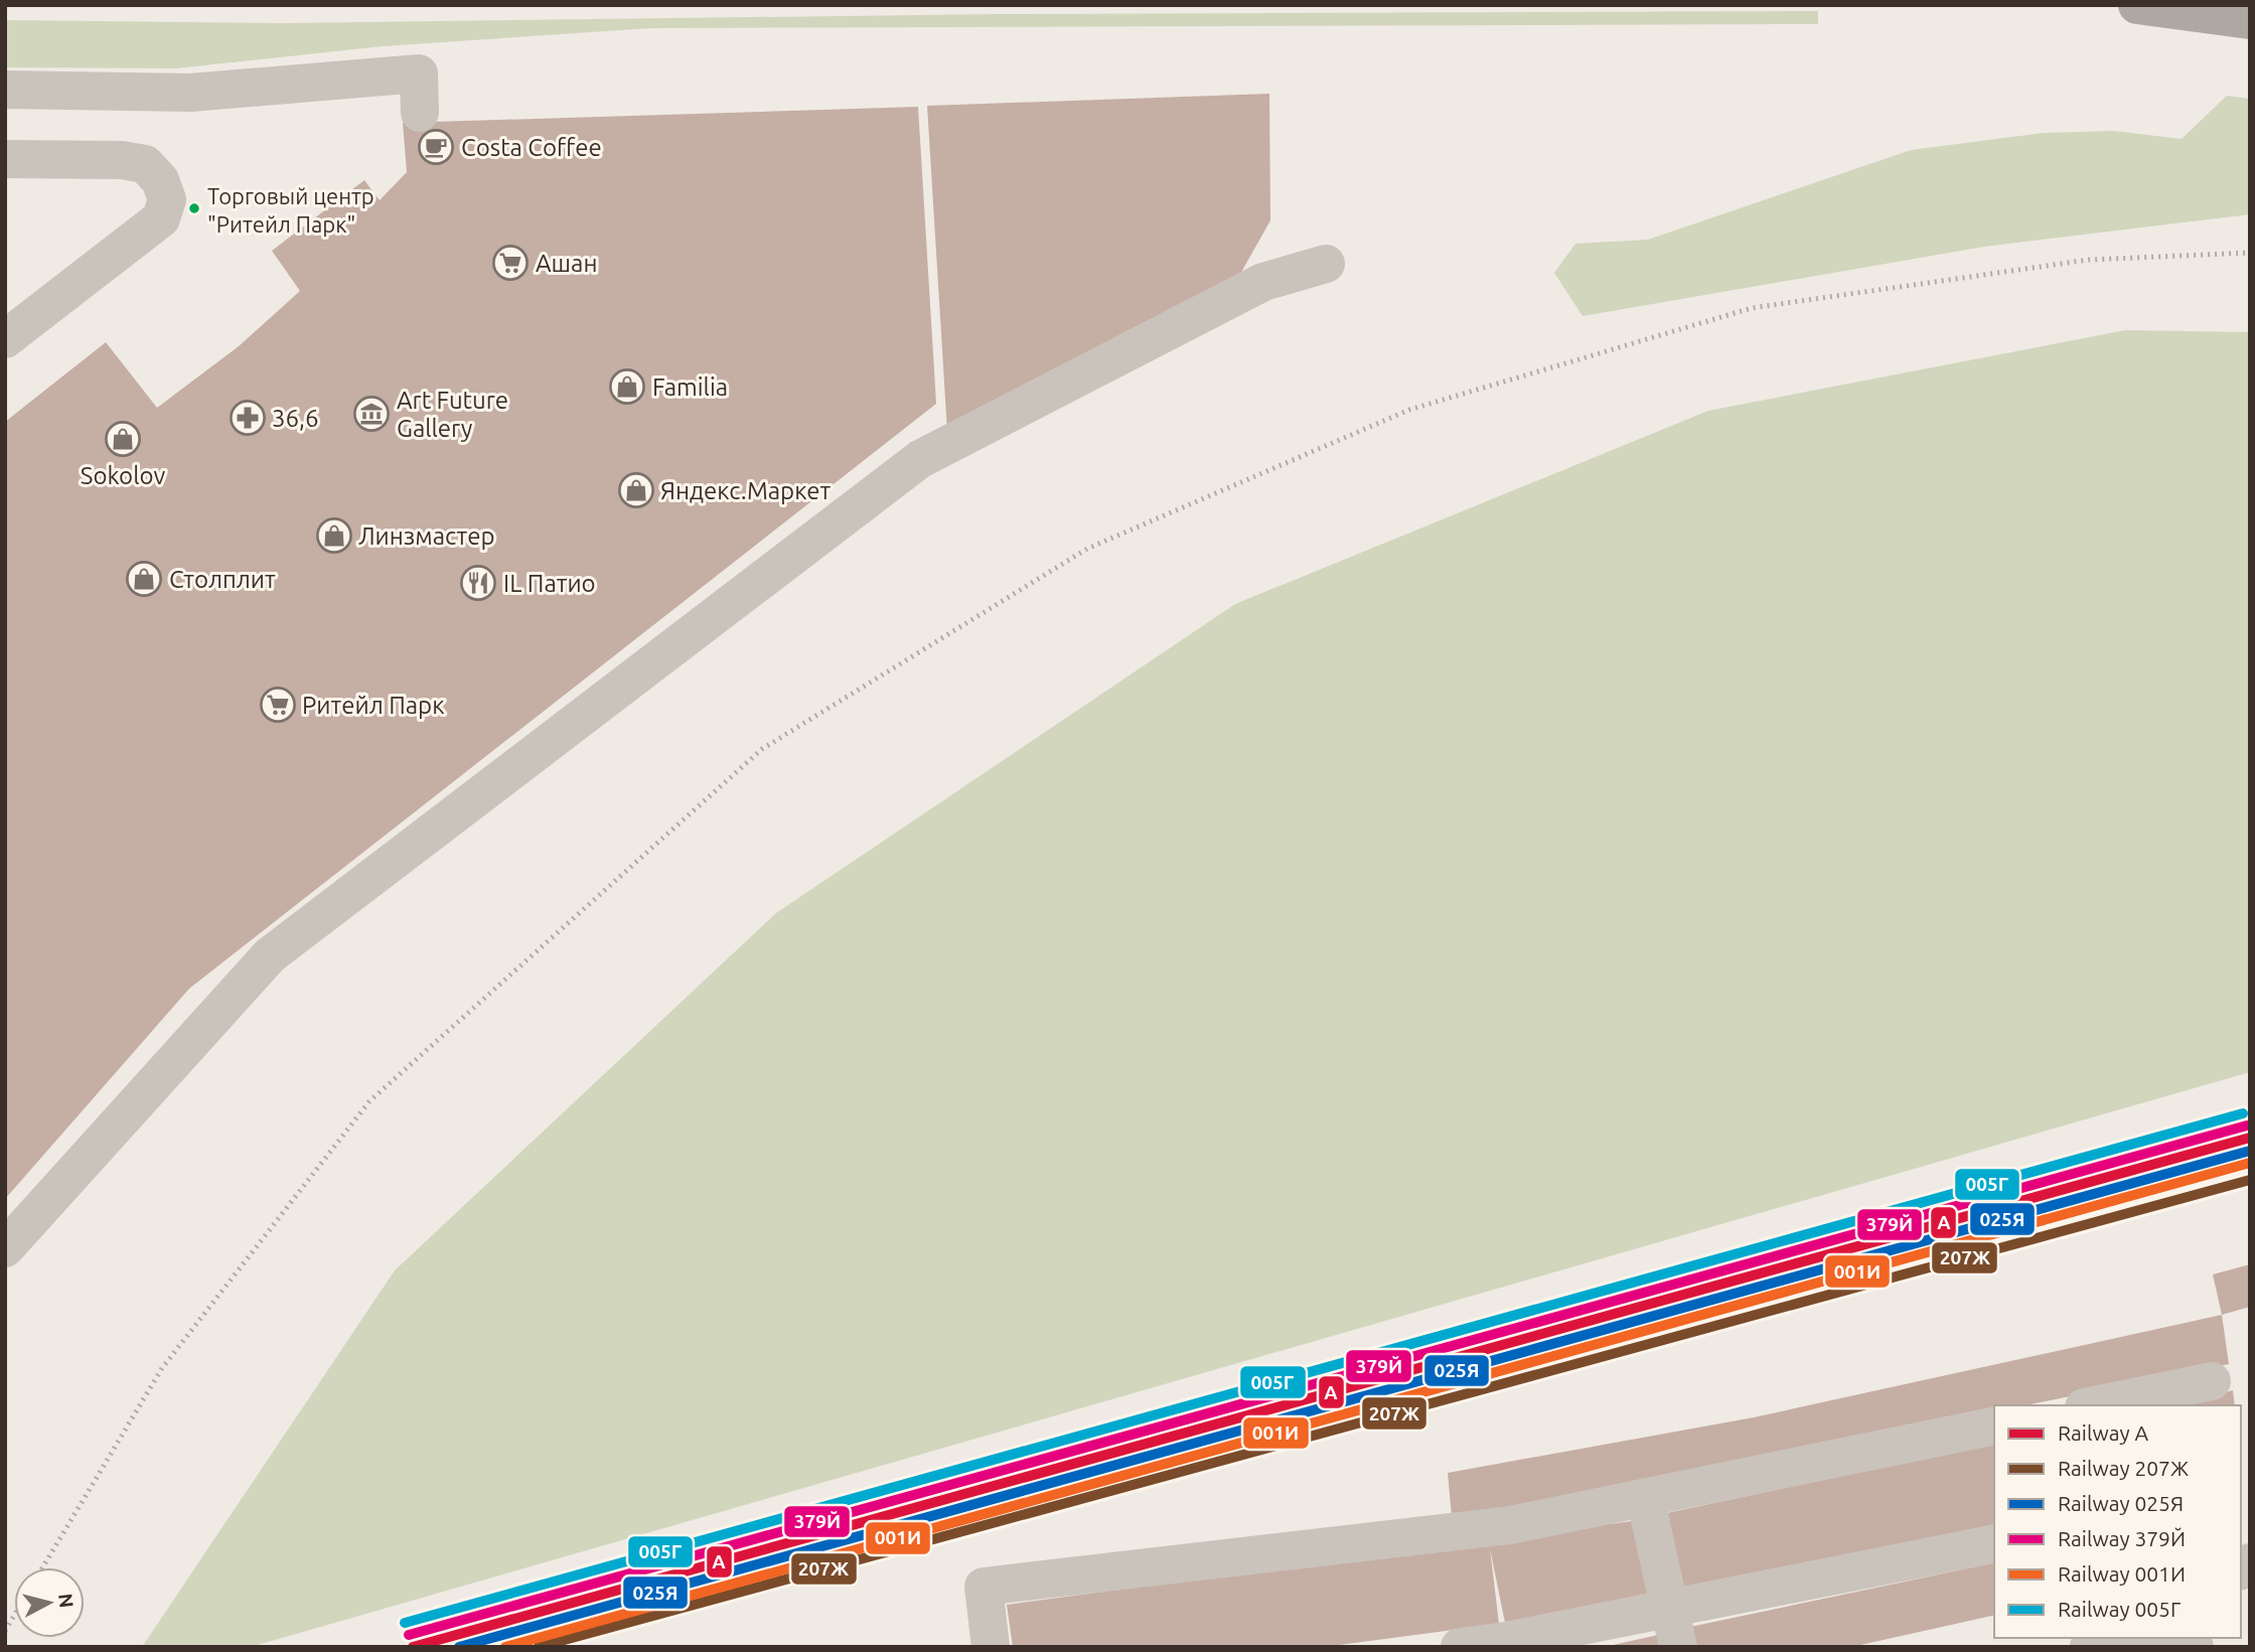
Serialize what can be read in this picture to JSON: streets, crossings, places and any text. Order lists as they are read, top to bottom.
{
  "places": {
    "cafe": ["Costa Coffee"],
    "other": ["Торговый центр \"Ритейл Парк\""],
    "supermarket": ["Ашан", "Ритейл Парк"],
    "shop": [
      "Familia",
      "Sokolov",
      "Яндекс.Маркет",
      "Линзмастер",
      "Столплит"
    ],
    "museum": ["Art Future Gallery"],
    "pharmacy": ["36,6"],
    "restaurant": ["IL Патио"]
  },
  "lines": [
    "rail line 005Г",
    "rail line 379Й",
    "rail line A",
    "rail line 025Я",
    "rail line 001И",
    "rail line 207Ж"
  ],
  "legend": [
    "Railway A",
    "Railway 207Ж",
    "Railway 025Я",
    "Railway 379Й",
    "Railway 001И",
    "Railway 005Г"
  ],
  "north": "right"
}
